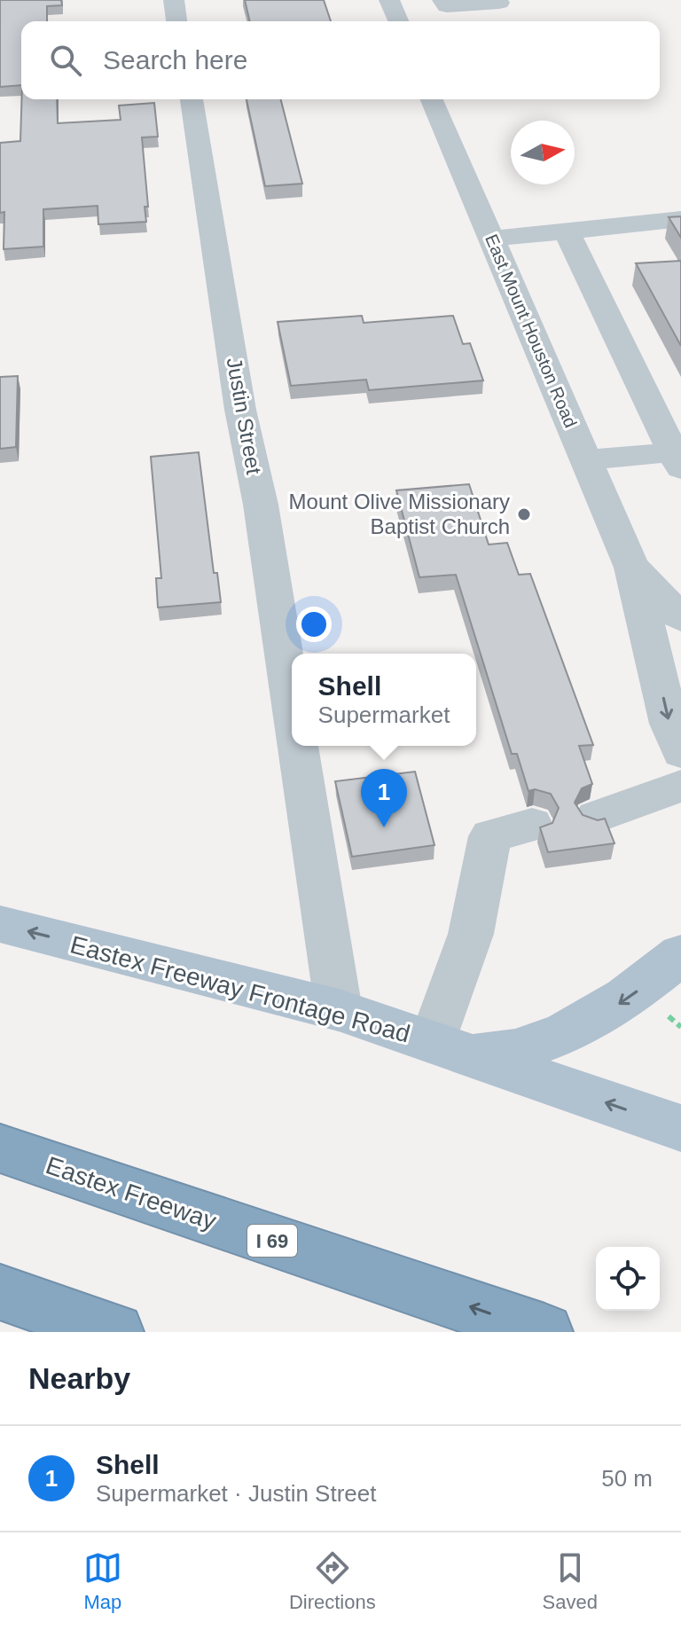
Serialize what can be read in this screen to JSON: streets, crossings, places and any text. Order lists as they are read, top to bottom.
{
  "streets": {
    "highway": ["Eastex Freeway", "I 69"],
    "main road": ["Eastex Freeway Frontage Road"],
    "street": ["East Mount Houston Road", "Justin Street"]
  },
  "crossings": [
    ["Justin Street", "Eastex Freeway Frontage Road"]
  ],
  "one_way": ["Eastex Freeway Frontage Road", "Eastex Freeway"],
  "places": ["Mount Olive Missionary Baptist Church"],
  "north": "right",
  "page": {
    "search": "Search here",
    "popup": ["Shell", "Supermarket"],
    "pins": "1",
    "heading": "Nearby",
    "list": [
      {
        "mark": "1",
        "name": "Shell",
        "note": "Supermarket · Justin Street",
        "value": "50 m"
      }
    ],
    "nav": ["Map", "Directions", "Saved"]
  }
}
